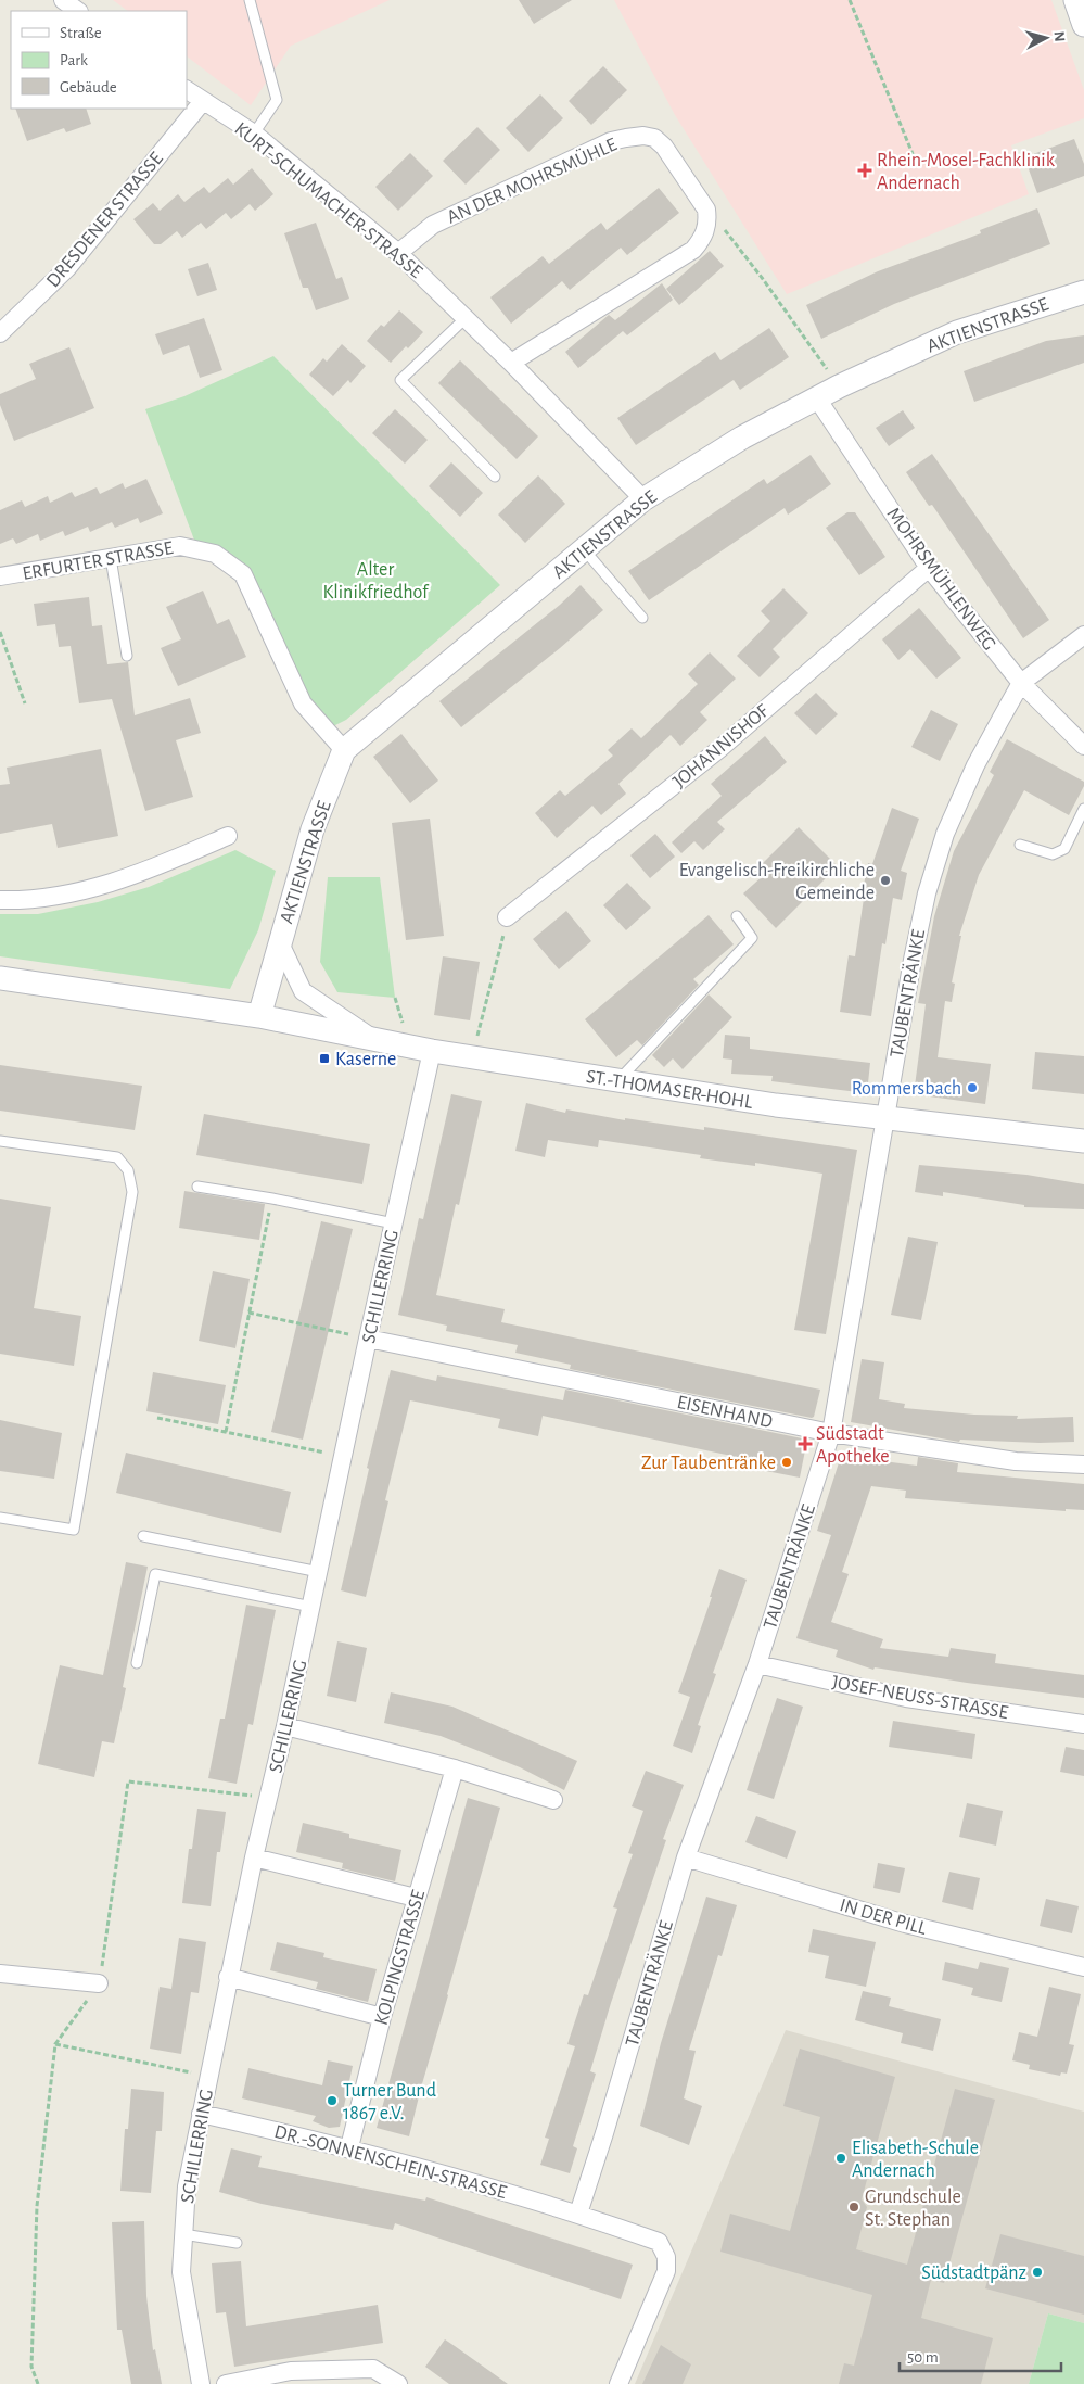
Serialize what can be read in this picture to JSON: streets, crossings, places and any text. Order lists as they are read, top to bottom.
{
  "streets": {
    "street": [
      "AN DER MOHRSMÜHLE",
      "KURT-SCHUMACHER-STRASSE",
      "DRESDENER STRASSE",
      "AKTIENSTRASSE",
      "ERFURTER STRASSE",
      "MOHRSMÜHLENWEG",
      "JOHANNISHOF",
      "TAUBENTRÄNKE",
      "ST.-THOMASER-HOHL",
      "SCHILLERRING",
      "EISENHAND",
      "JOSEF-NEUSS-STRASSE",
      "IN DER PILL",
      "KOLPINGSTRASSE",
      "DR.-SONNENSCHEIN-STRASSE"
    ]
  },
  "crossings": [
    ["AN DER MOHRSMÜHLE", "KURT-SCHUMACHER-STRASSE"],
    ["KURT-SCHUMACHER-STRASSE", "DRESDENER STRASSE"],
    ["KURT-SCHUMACHER-STRASSE", "AKTIENSTRASSE"],
    ["AKTIENSTRASSE", "ERFURTER STRASSE"],
    ["AKTIENSTRASSE", "MOHRSMÜHLENWEG"],
    ["AKTIENSTRASSE", "ST.-THOMASER-HOHL"],
    ["MOHRSMÜHLENWEG", "JOHANNISHOF"],
    ["MOHRSMÜHLENWEG", "TAUBENTRÄNKE"],
    ["TAUBENTRÄNKE", "ST.-THOMASER-HOHL"],
    ["TAUBENTRÄNKE", "EISENHAND"],
    ["TAUBENTRÄNKE", "JOSEF-NEUSS-STRASSE"],
    ["TAUBENTRÄNKE", "IN DER PILL"],
    ["TAUBENTRÄNKE", "DR.-SONNENSCHEIN-STRASSE"],
    ["ST.-THOMASER-HOHL", "SCHILLERRING"],
    ["SCHILLERRING", "EISENHAND"],
    ["SCHILLERRING", "DR.-SONNENSCHEIN-STRASSE"],
    ["KOLPINGSTRASSE", "DR.-SONNENSCHEIN-STRASSE"]
  ],
  "parks": ["Alter Klinikfriedhof"],
  "places": {
    "health": ["Rhein-Mosel-Fachklinik Andernach", "Südstadt Apotheke"],
    "other": [
      "Evangelisch-Freikirchliche Gemeinde",
      "Rommersbach",
      "Zur Taubentränke",
      "Turner Bund 1867 e.V.",
      "Elisabeth-Schule Andernach",
      "Grundschule St. Stephan",
      "Südstadtpänz"
    ],
    "transit": ["Kaserne"]
  },
  "legend": ["Straße", "Park", "Gebäude"],
  "scale_bar": "50 m",
  "north": "right"
}
